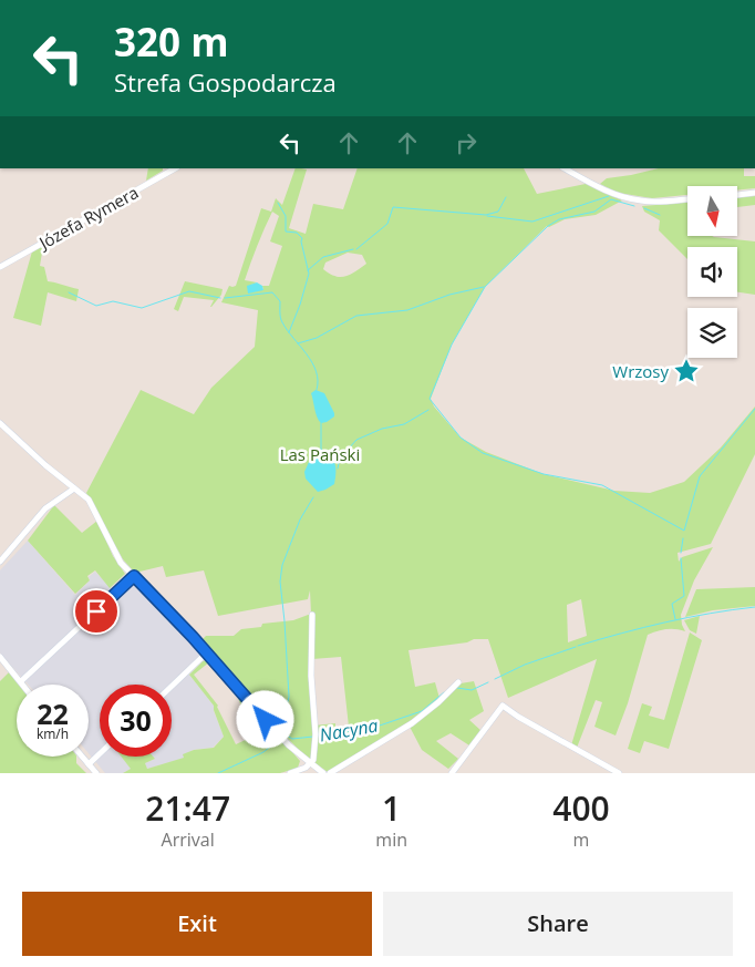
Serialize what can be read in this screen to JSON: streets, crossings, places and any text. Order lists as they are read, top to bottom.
{
  "streets": {
    "street": ["Józefa Rymera"]
  },
  "water": ["Nacyna"],
  "parks": ["Las Pański"],
  "places": {
    "place": ["Wrzosy"]
  },
  "north": "bottom",
  "page": {
    "turn": ["320 m", "Strefa Gospodarcza"],
    "speed": "22 km/h",
    "limit": "30",
    "eta": [
      "21:47",
      "Arrival",
      "1",
      "min",
      "400",
      "m"
    ],
    "buttons": ["Exit", "Share"]
  }
}
